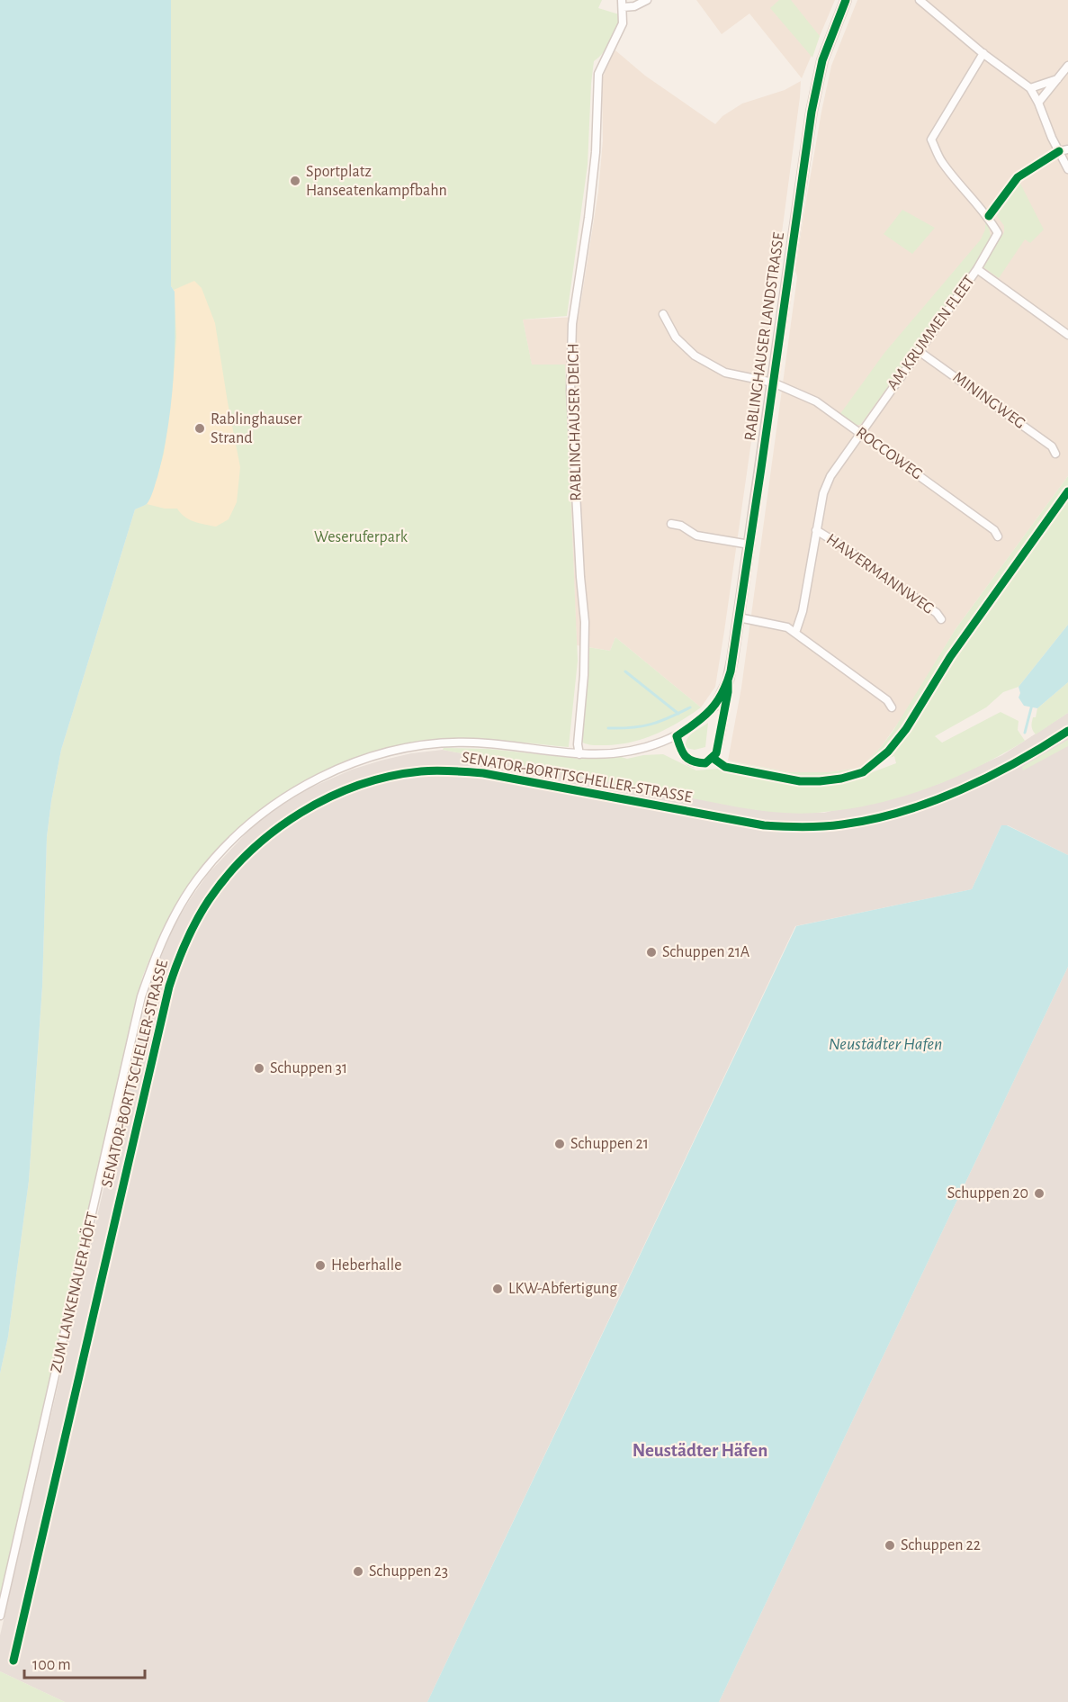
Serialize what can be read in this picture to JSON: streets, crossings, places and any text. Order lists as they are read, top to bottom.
{
  "streets": {
    "street": [
      "AM KRUMMEN FLEET",
      "RABLINGHAUSER LANDSTRASSE",
      "MININGWEG",
      "RABLINGHAUSER DEICH",
      "ROCCOWEG",
      "HAWERMANNWEG",
      "SENATOR-BORTTSCHELLER-STRASSE",
      "ZUM LANKENAUER HÖFT"
    ]
  },
  "crossings": [
    ["AM KRUMMEN FLEET", "MININGWEG"],
    ["AM KRUMMEN FLEET", "ROCCOWEG"],
    ["AM KRUMMEN FLEET", "HAWERMANNWEG"],
    ["RABLINGHAUSER LANDSTRASSE", "ROCCOWEG"],
    ["RABLINGHAUSER LANDSTRASSE", "ZUM LANKENAUER HÖFT"],
    ["RABLINGHAUSER DEICH", "ZUM LANKENAUER HÖFT"]
  ],
  "districts": ["Neustädter Häfen"],
  "water": ["Neustädter Hafen"],
  "parks": ["Weseruferpark"],
  "places": [
    "Sportplatz Hanseatenkampfbahn",
    "Rablinghauser Strand",
    "Schuppen 21A",
    "Schuppen 31",
    "Schuppen 21",
    "Schuppen 20",
    "Heberhalle",
    "LKW-Abfertigung",
    "Schuppen 22",
    "Schuppen 23"
  ],
  "scale_bar": "100 m"
}
